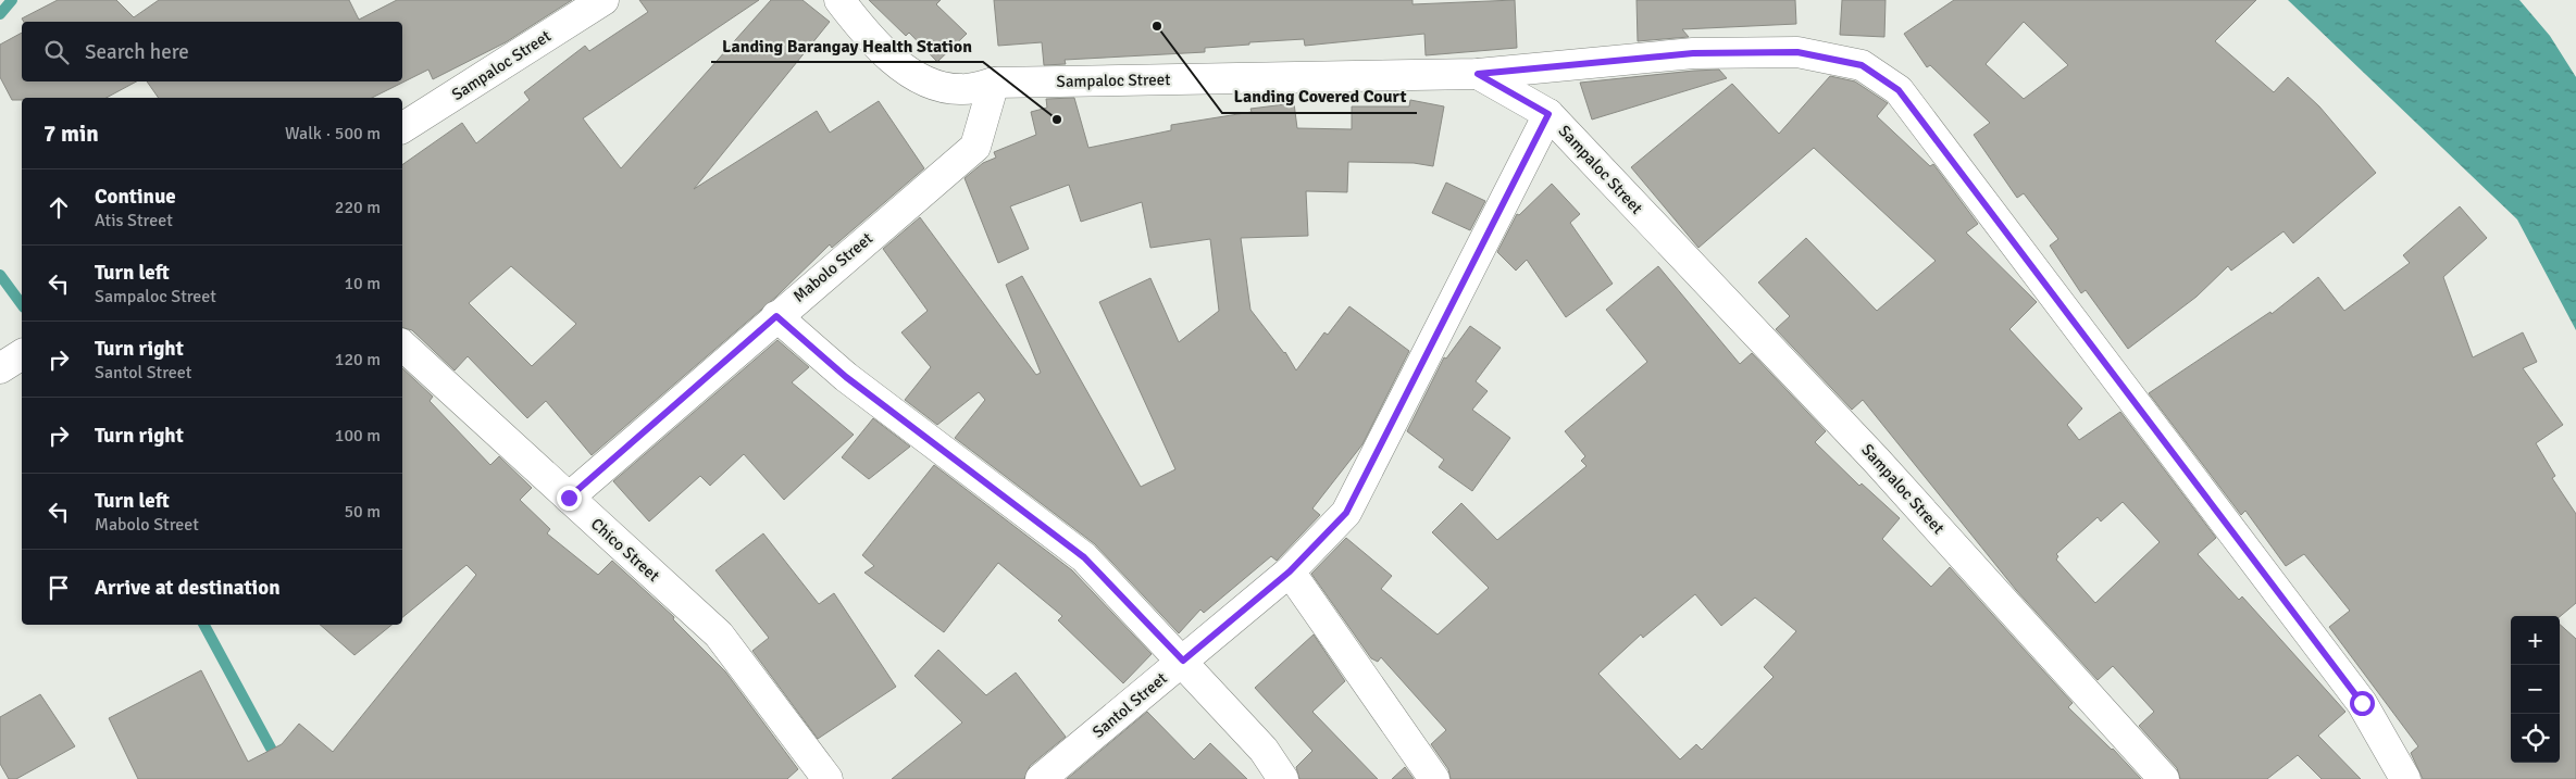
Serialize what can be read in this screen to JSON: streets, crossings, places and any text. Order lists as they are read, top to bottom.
{
  "streets": {
    "street": [
      "Sampaloc Street",
      "Mabolo Street",
      "Chico Street",
      "Santol Street"
    ]
  },
  "crossings": [
    ["Sampaloc Street", "Mabolo Street"],
    ["Sampaloc Street", "Santol Street"],
    ["Mabolo Street", "Chico Street"]
  ],
  "places": ["Landing Covered Court", "Landing Barangay Health Station"],
  "page": {
    "search": "Search here",
    "heading": ["7 min", "Walk · 500 m"],
    "list": [
      ["Continue", "Atis Street", "220 m"],
      ["Turn left", "Sampaloc Street", "10 m"],
      ["Turn right", "Santol Street", "120 m"],
      ["Turn right", "100 m"],
      ["Turn left", "Mabolo Street", "50 m"],
      "Arrive at destination"
    ],
    "map_buttons": ["+", "−"]
  }
}
